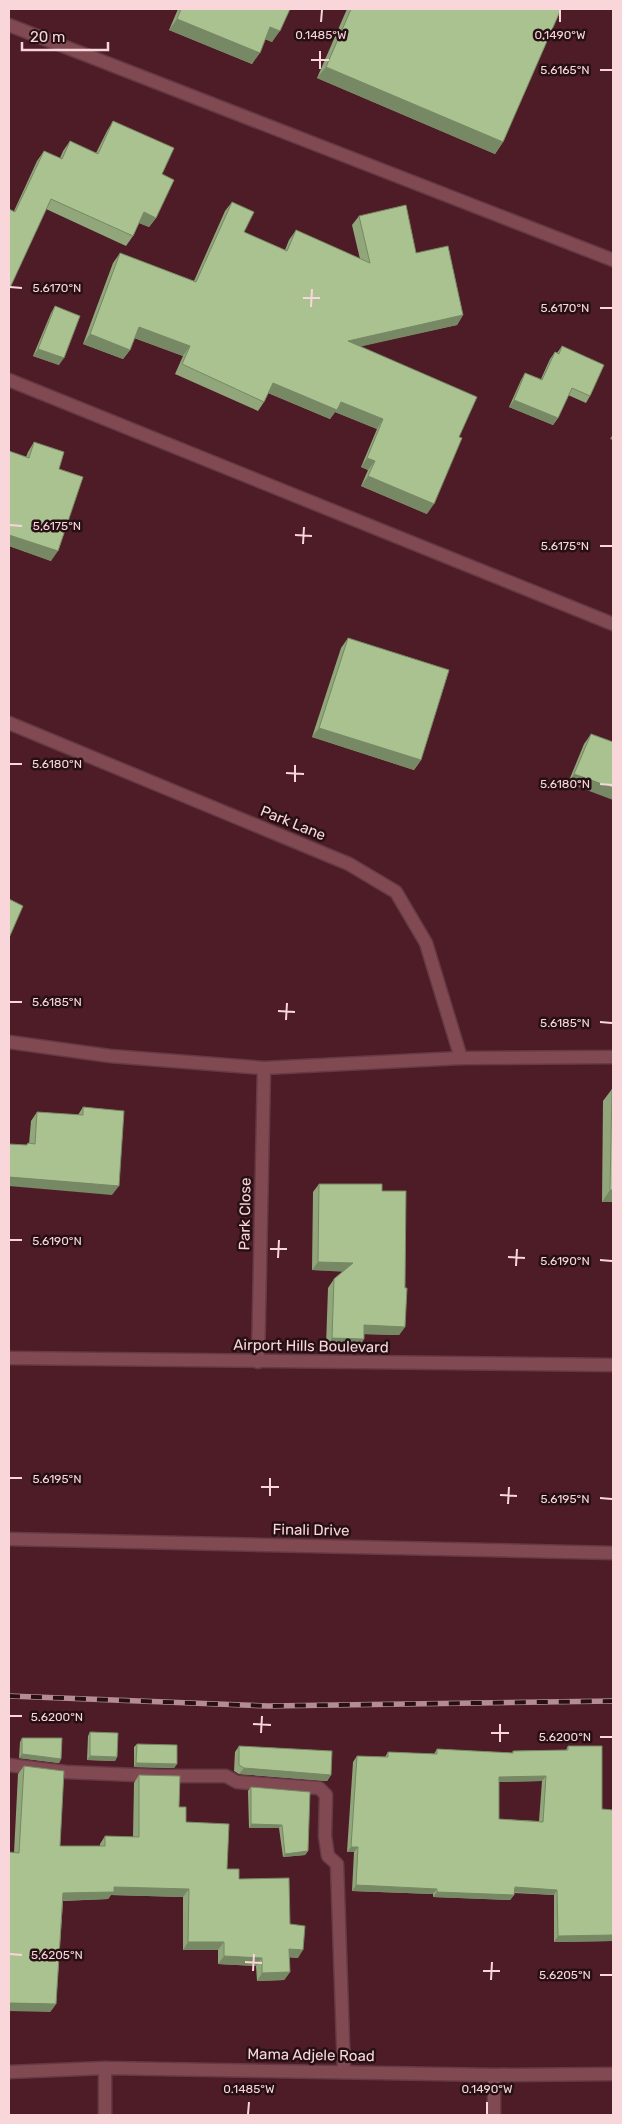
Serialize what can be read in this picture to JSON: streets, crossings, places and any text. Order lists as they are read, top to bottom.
{
  "streets": {
    "street": [
      "Park Lane",
      "Park Close",
      "Airport Hills Boulevard",
      "Finali Drive",
      "Mama Adjele Road"
    ]
  },
  "crossings": [
    ["Park Close", "Airport Hills Boulevard"]
  ],
  "scale_bar": "20 m",
  "coordinates": [
    "0.1485°W",
    "0.1490°W",
    "5.6165°N",
    "5.6170°N",
    "5.6175°N",
    "5.6180°N",
    "5.6185°N",
    "5.6190°N",
    "5.6195°N",
    "5.6200°N",
    "5.6205°N"
  ]
}
